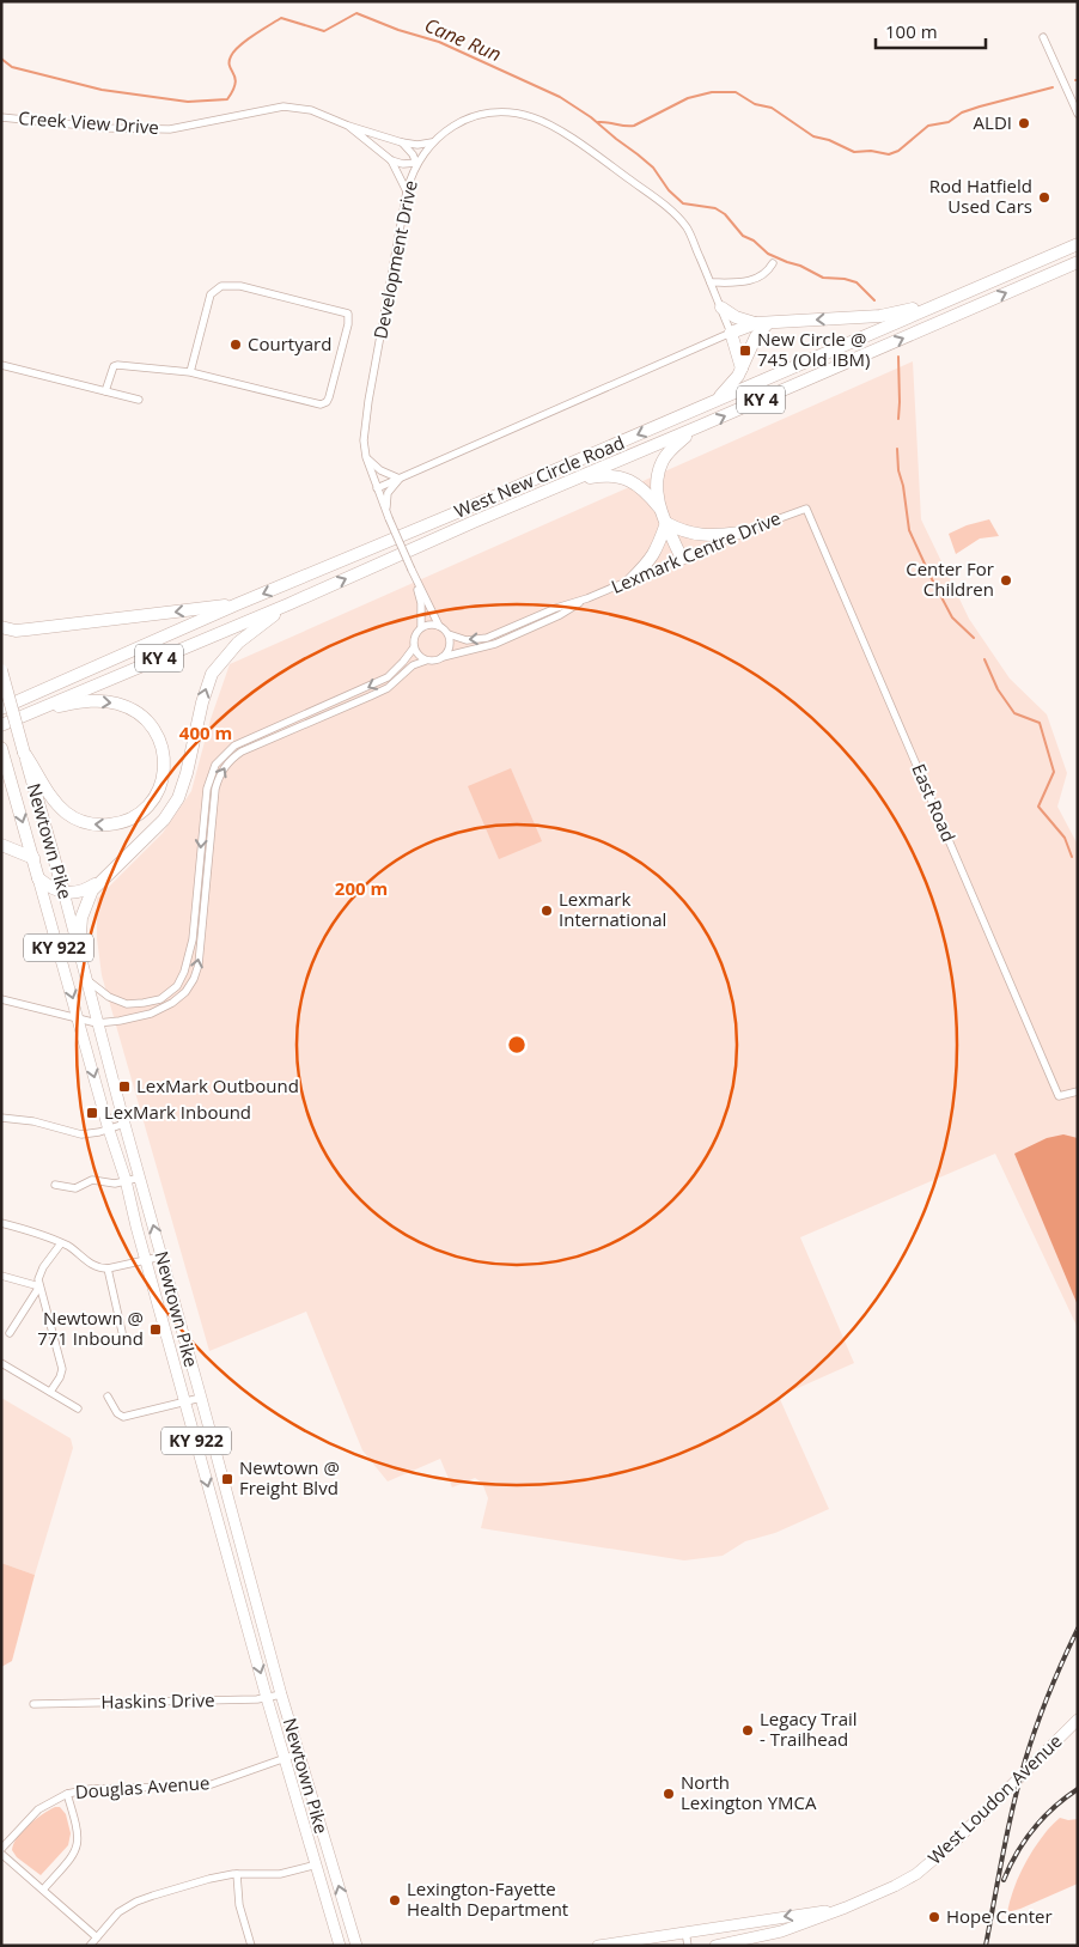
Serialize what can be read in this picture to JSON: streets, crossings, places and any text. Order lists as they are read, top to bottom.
{
  "streets": {
    "highway": [
      "KY 4",
      "West New Circle Road",
      "Newtown Pike",
      "KY 922"
    ],
    "main road": ["West Loudon Avenue"],
    "street": [
      "Creek View Drive",
      "Development Drive",
      "Lexmark Centre Drive",
      "East Road",
      "Haskins Drive",
      "Douglas Avenue"
    ]
  },
  "crossings": [
    ["Creek View Drive", "Development Drive"],
    ["Development Drive", "Lexmark Centre Drive"],
    ["Lexmark Centre Drive", "East Road"],
    ["Newtown Pike", "Haskins Drive"],
    ["Newtown Pike", "Douglas Avenue"]
  ],
  "water": ["Cane Run"],
  "places": {
    "other": [
      "ALDI",
      "Rod Hatfield Used Cars",
      "Courtyard",
      "Center For Children",
      "Lexmark International",
      "Legacy Trail - Trailhead",
      "North Lexington YMCA",
      "Lexington-Fayette Health Department",
      "Hope Center"
    ],
    "transit": [
      "New Circle @ 745 (Old IBM)",
      "LexMark Outbound",
      "LexMark Inbound",
      "Newtown @ 771 Inbound",
      "Newtown @ Freight Blvd"
    ]
  },
  "scale_bar": "100 m",
  "rings": ["400 m", "200 m"]
}
